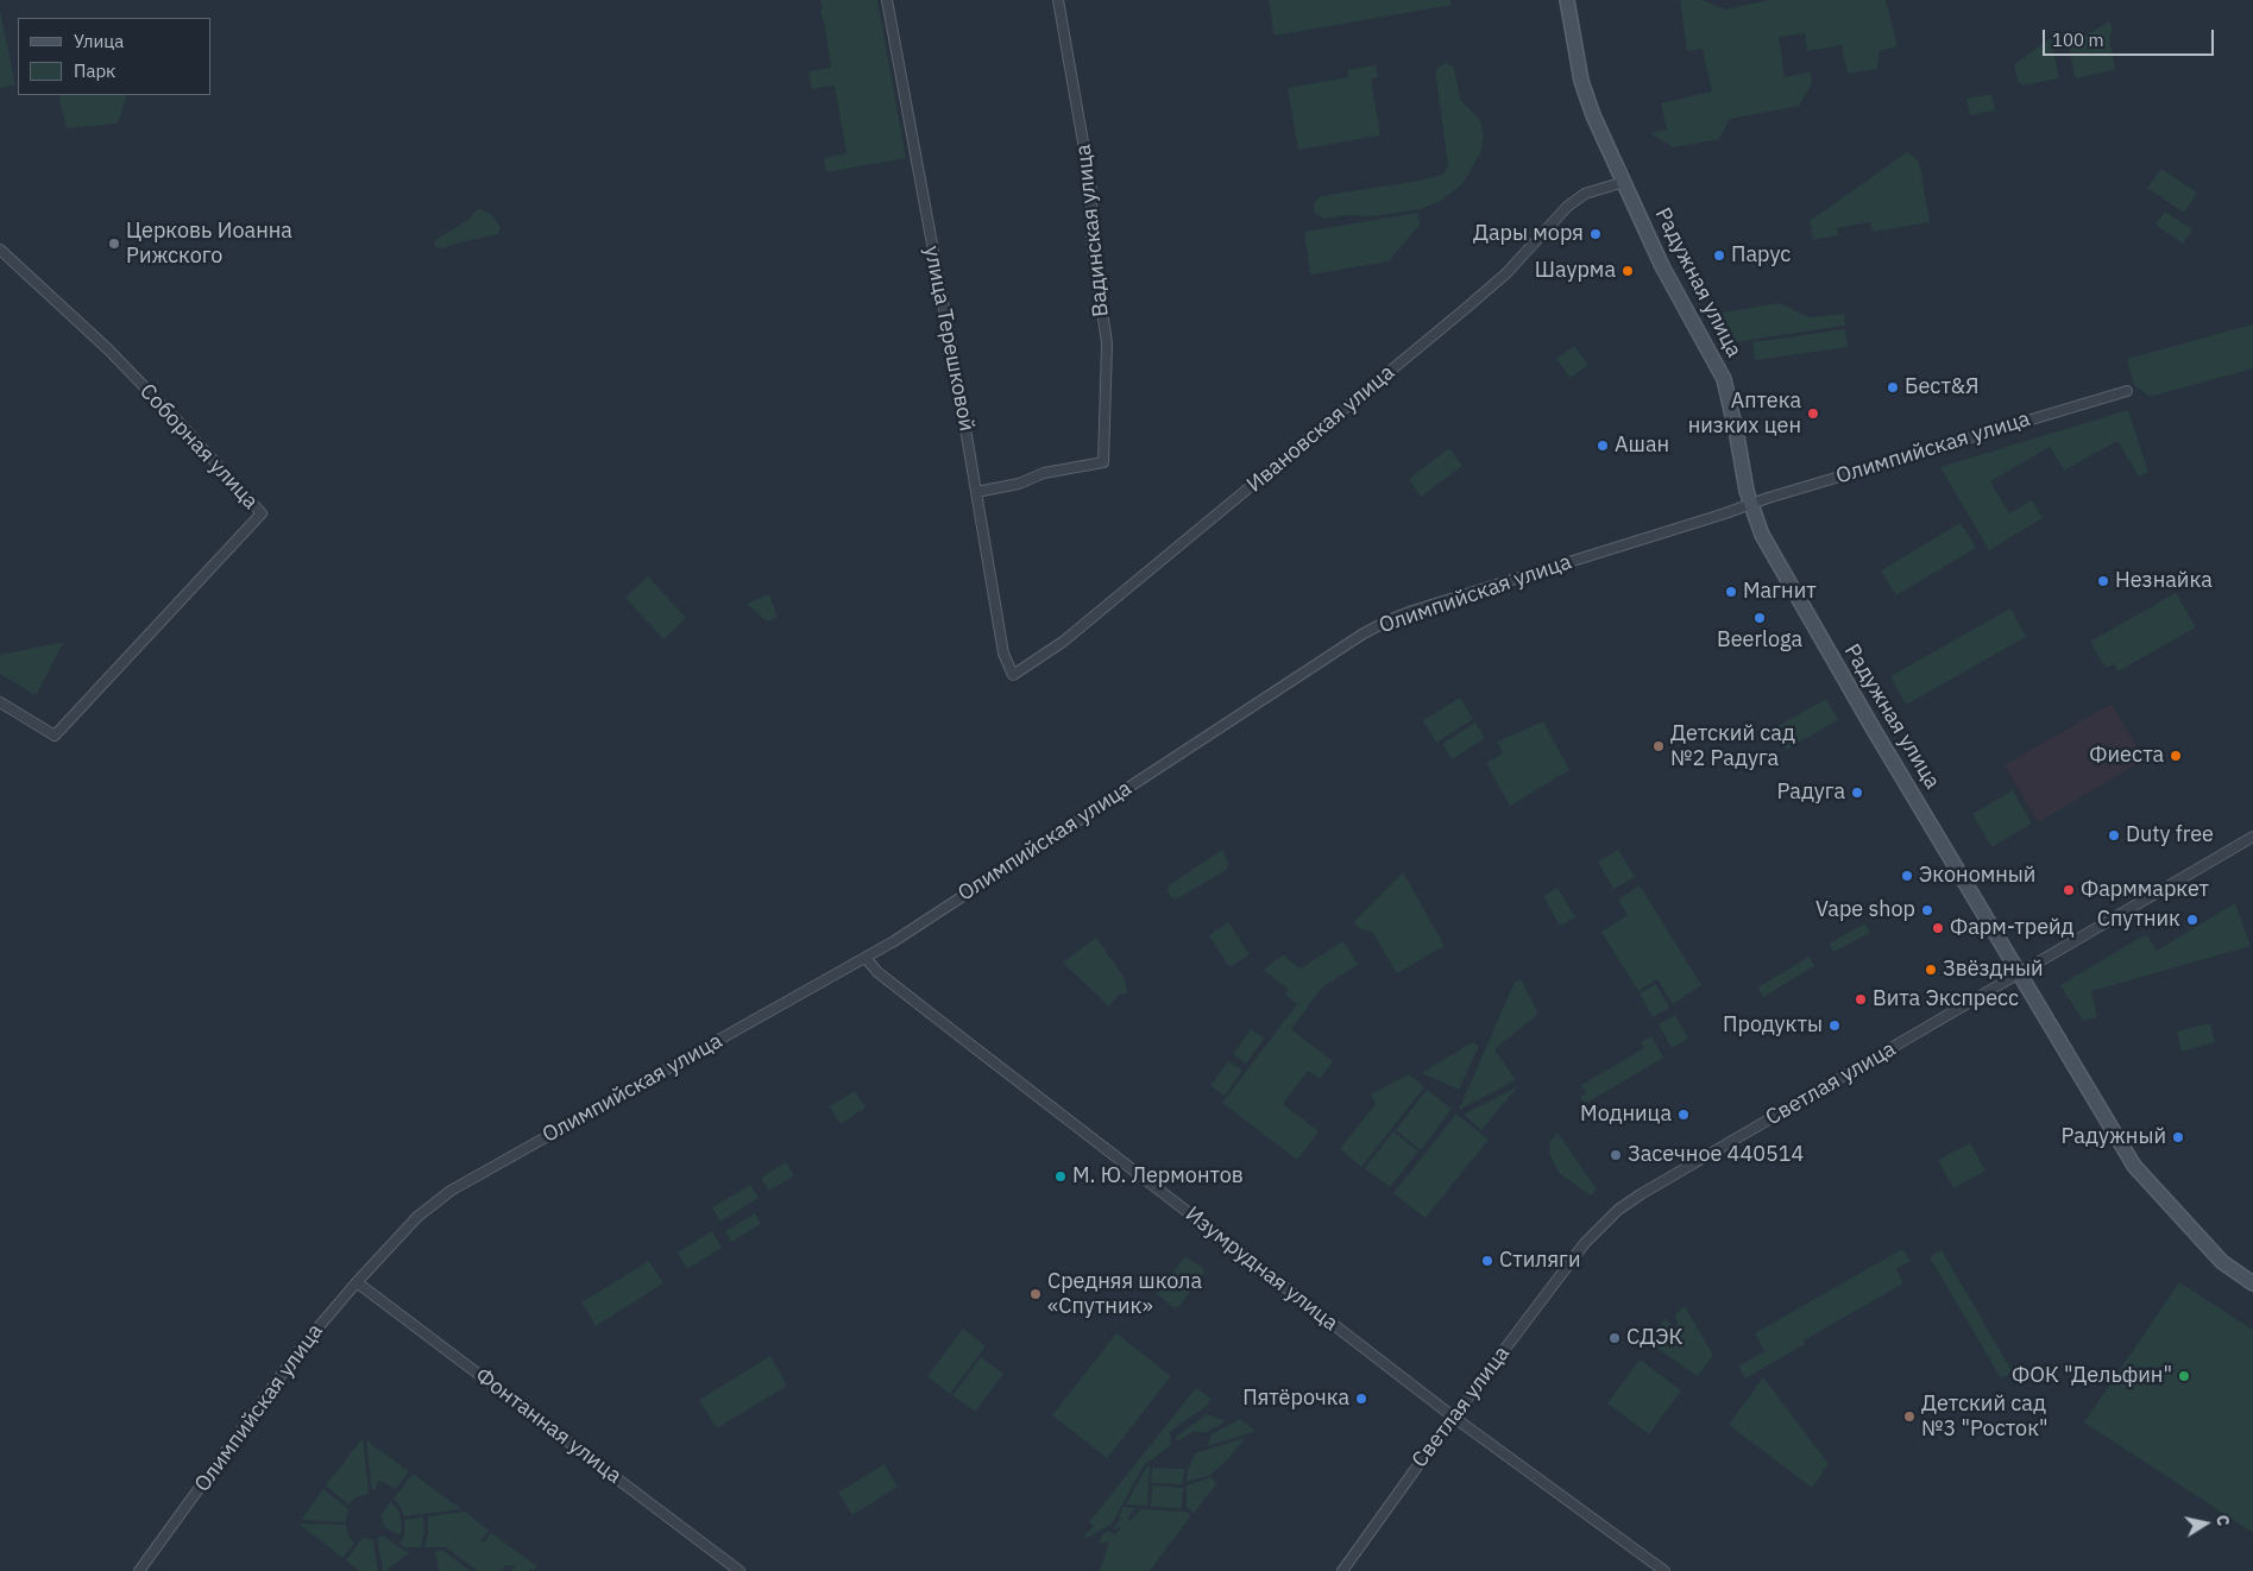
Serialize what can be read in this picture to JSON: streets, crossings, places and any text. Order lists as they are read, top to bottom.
{
  "streets": {
    "main road": ["Радужная улица"],
    "street": [
      "Вадинская улица",
      "улица Терешковой",
      "Ивановская улица",
      "Соборная улица",
      "Олимпийская улица",
      "Светлая улица",
      "Изумрудная улица",
      "Фонтанная улица"
    ]
  },
  "crossings": [
    ["Вадинская улица", "улица Терешковой"],
    ["Радужная улица", "Ивановская улица"],
    ["Радужная улица", "Олимпийская улица"],
    ["Радужная улица", "Светлая улица"],
    ["улица Терешковой", "Ивановская улица"],
    ["Олимпийская улица", "Изумрудная улица"],
    ["Олимпийская улица", "Фонтанная улица"],
    ["Светлая улица", "Изумрудная улица"]
  ],
  "places": [
    "Дары моря",
    "Церковь Иоанна Рижского",
    "Парус",
    "Шаурма",
    "Бест&Я",
    "Аптека низких цен",
    "Ашан",
    "Незнайка",
    "Магнит",
    "Beerloga",
    "Детский сад №2 Радуга",
    "Фиеста",
    "Радуга",
    "Duty free",
    "Экономный",
    "Фарммаркет",
    "Vape shop",
    "Спутник",
    "Фарм-трейд",
    "Звёздный",
    "Вита Экспресс",
    "Продукты",
    "Модница",
    "Радужный",
    "Засечное 440514",
    "М. Ю. Лермонтов",
    "Стиляги",
    "Средняя школа «Спутник»",
    "СДЭК",
    "ФОК \"Дельфин\"",
    "Пятёрочка",
    "Детский сад №3 \"Росток\""
  ],
  "legend": ["Улица", "Парк"],
  "scale_bar": "100 m",
  "north": "right"
}
